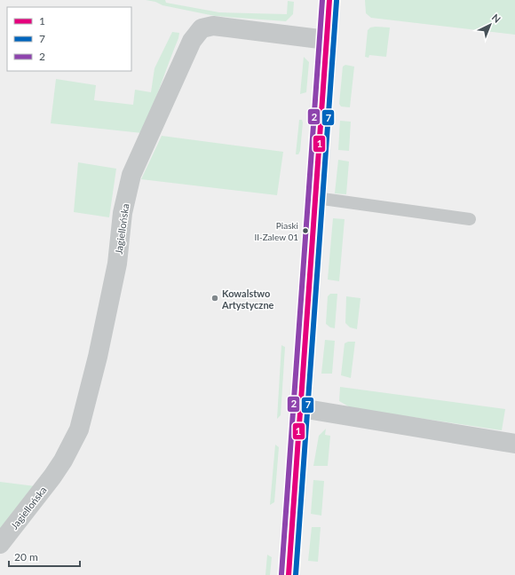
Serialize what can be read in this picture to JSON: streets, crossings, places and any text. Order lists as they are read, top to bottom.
{
  "streets": {
    "street": ["Jagiellońska"]
  },
  "places": ["Piaski II-Zalew 01", "Kowalstwo Artystyczne"],
  "lines": ["transit line 1", "transit line 2", "transit line 7"],
  "legend": ["1", "7", "2"],
  "scale_bar": "20 m",
  "north": "top right"
}
